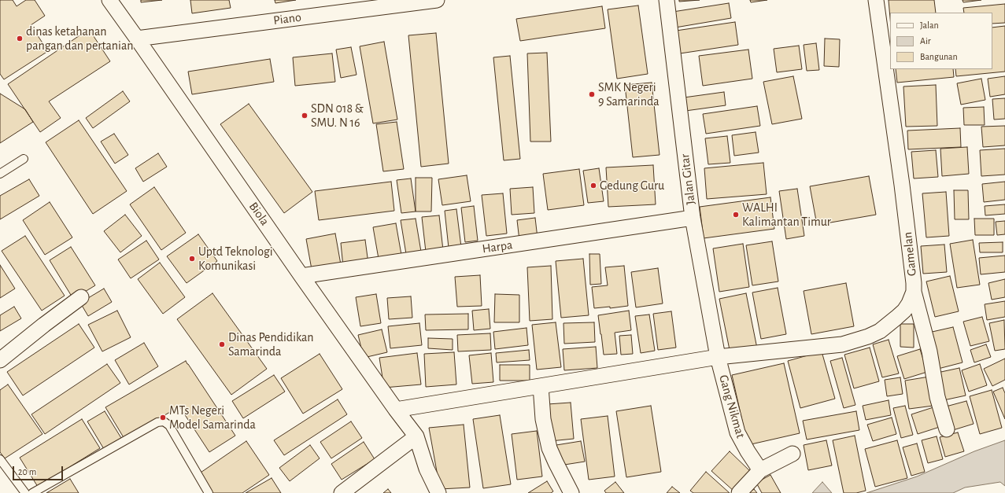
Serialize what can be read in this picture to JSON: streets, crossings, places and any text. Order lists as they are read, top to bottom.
{
  "streets": {
    "street": [
      "Piano",
      "Jalan Gitar",
      "Biola",
      "Harpa",
      "Gamelan",
      "Gang Nikmat"
    ]
  },
  "crossings": [
    ["Piano", "Biola"],
    ["Jalan Gitar", "Harpa"],
    ["Jalan Gitar", "Gamelan"],
    ["Jalan Gitar", "Gang Nikmat"],
    ["Biola", "Harpa"],
    ["Biola", "Gamelan"],
    ["Gamelan", "Gang Nikmat"]
  ],
  "places": [
    "dinas ketahanan pangan dan pertanian",
    "SMK Negeri 9 Samarinda",
    "SDN 018 & SMU. N 16",
    "Gedung Guru",
    "WALHI Kalimantan Timur",
    "Uptd Teknologi Komunikasi",
    "Dinas Pendidikan Samarinda",
    "MTs Negeri Model Samarinda"
  ],
  "legend": ["Jalan", "Air", "Bangunan"],
  "scale_bar": "20 m"
}
